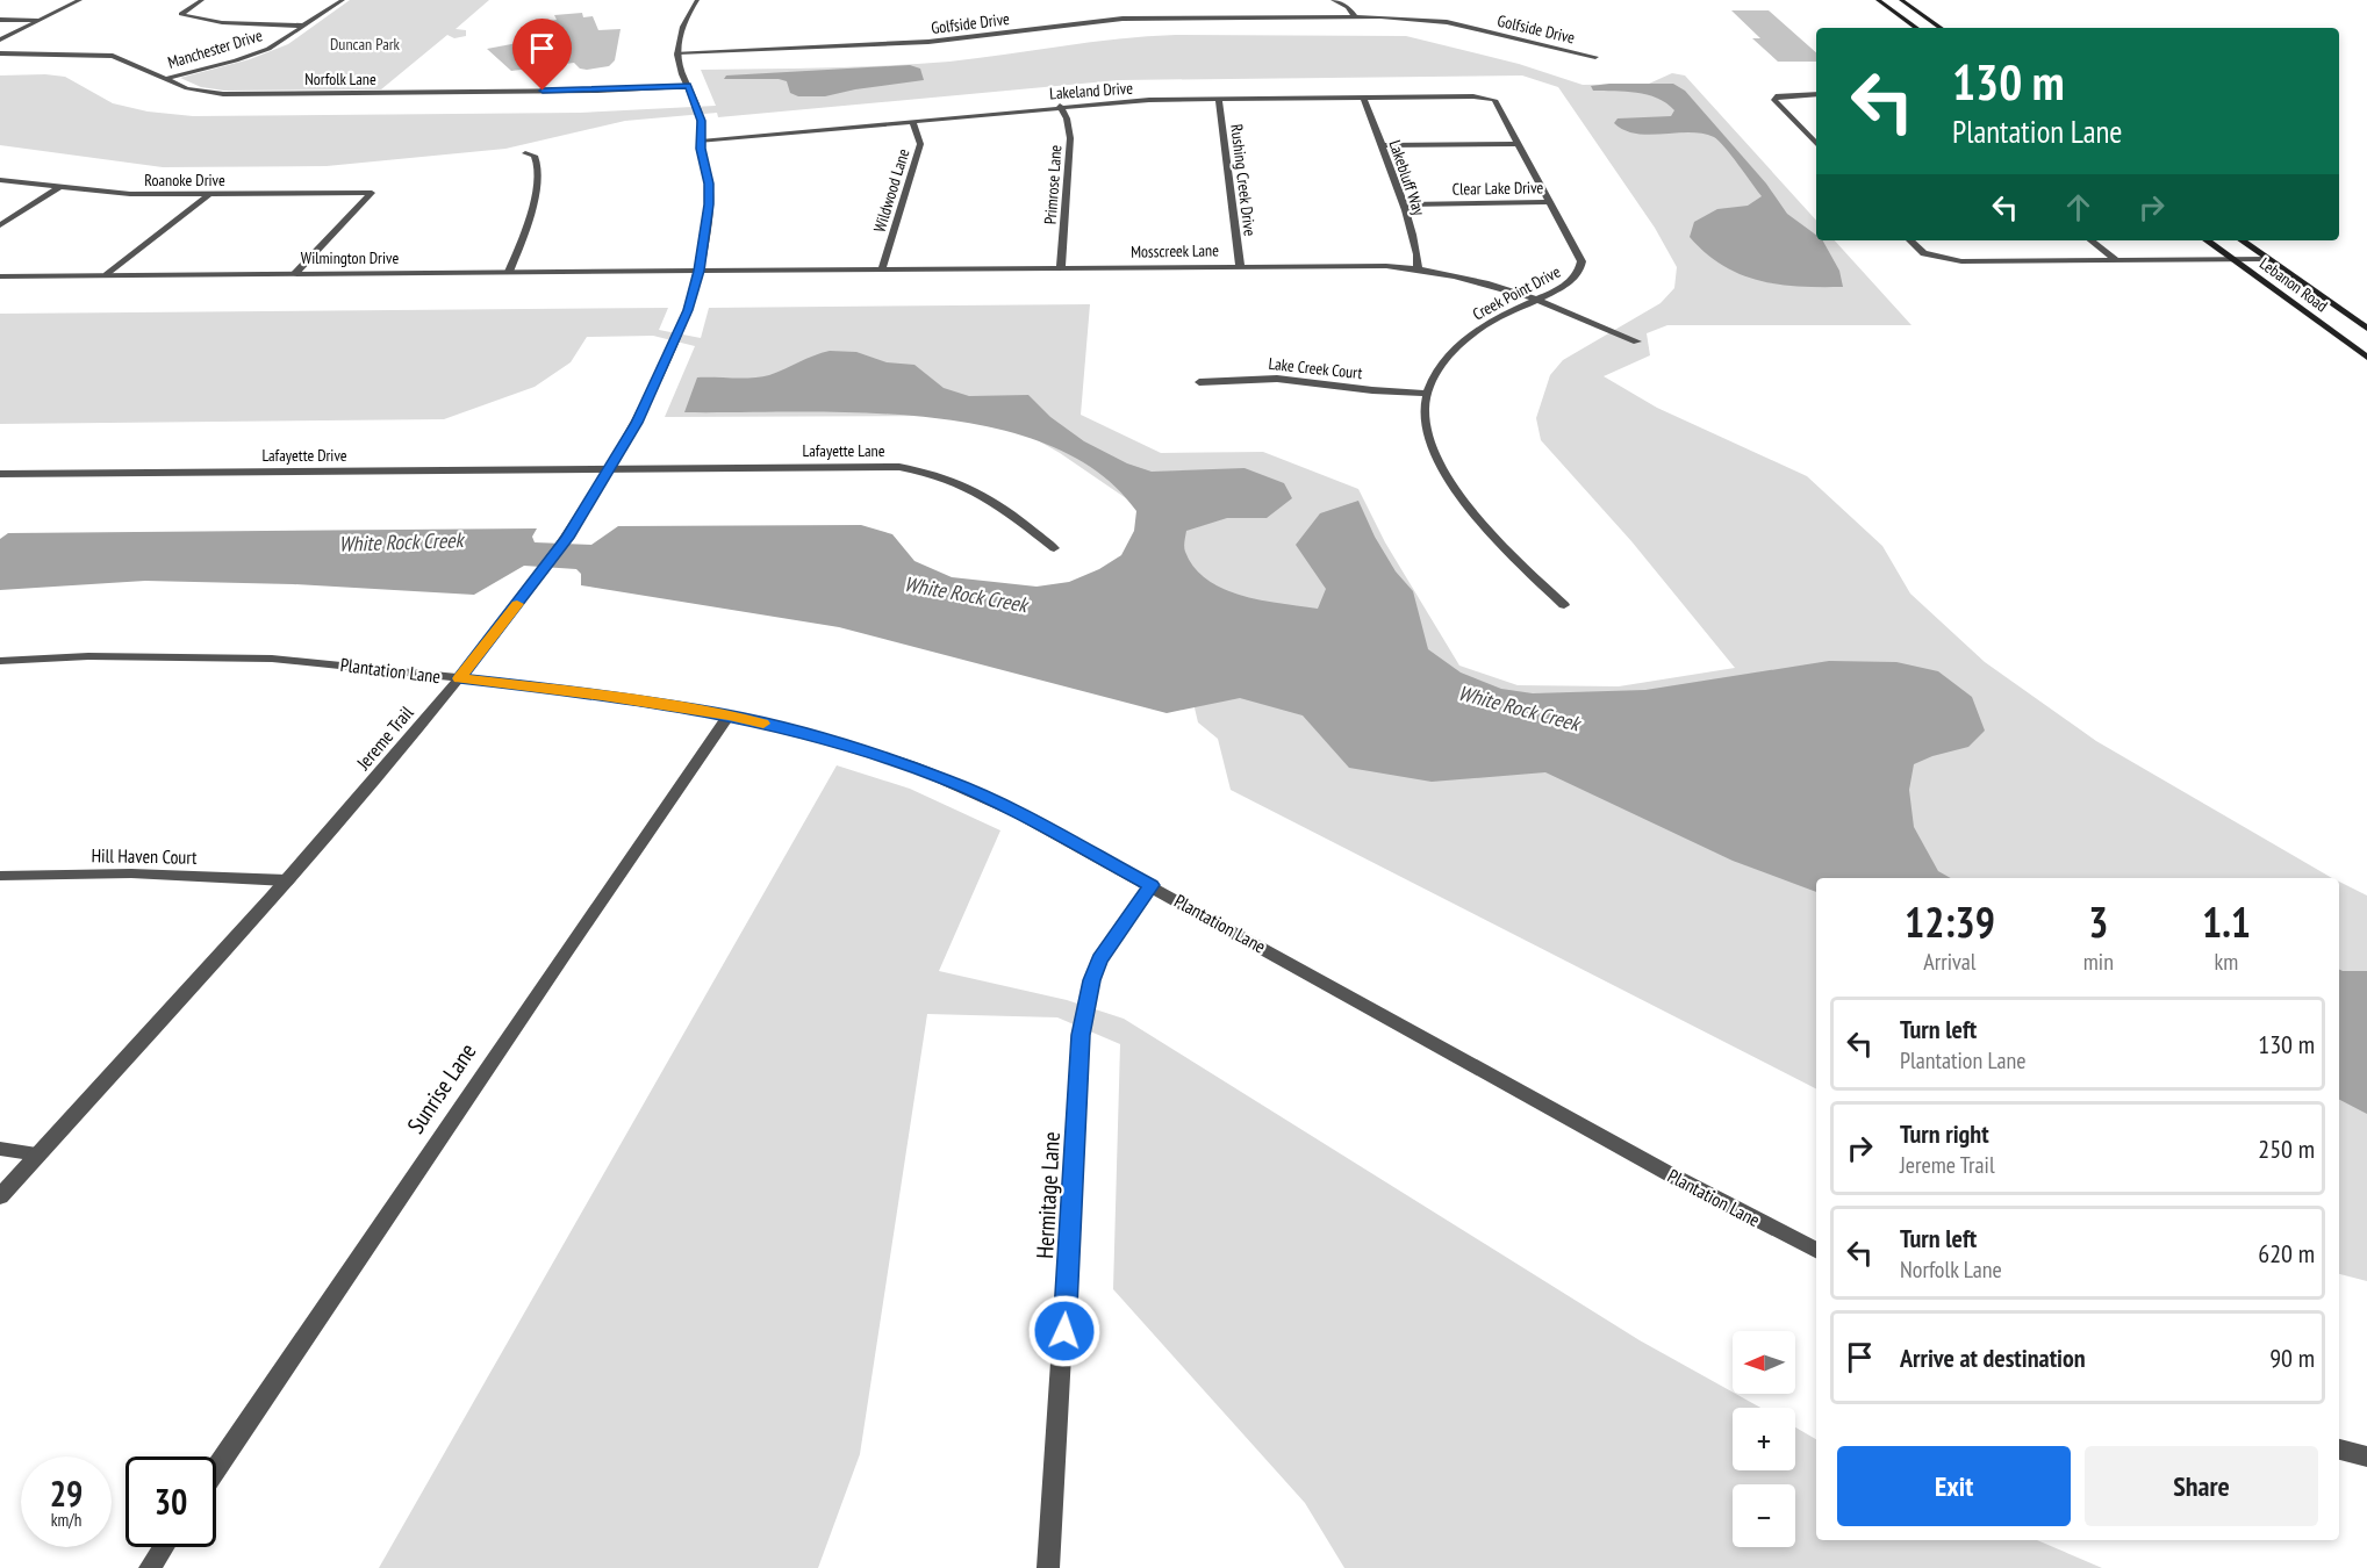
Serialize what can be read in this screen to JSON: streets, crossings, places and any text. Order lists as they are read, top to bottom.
{
  "streets": {
    "main road": ["Lebanon Road"],
    "street": [
      "Golfside Drive",
      "Manchester Drive",
      "Norfolk Lane",
      "Lakeland Drive",
      "Lakebluff Way",
      "Roanoke Drive",
      "Rushing Creek Drive",
      "Primrose Lane",
      "Clear Lake Drive",
      "Wildwood Lane",
      "Mosscreek Lane",
      "Wilmington Drive",
      "Creek Point Drive",
      "Lake Creek Court",
      "Lafayette Lane",
      "Lafayette Drive",
      "Plantation Lane",
      "Jereme Trail",
      "Hill Haven Court",
      "Sunrise Lane",
      "Hermitage Lane"
    ]
  },
  "crossings": [
    ["Golfside Drive", "Jereme Trail"],
    ["Manchester Drive", "Norfolk Lane"],
    ["Norfolk Lane", "Jereme Trail"],
    ["Lakeland Drive", "Lakebluff Way"],
    ["Lakeland Drive", "Rushing Creek Drive"],
    ["Lakeland Drive", "Primrose Lane"],
    ["Lakeland Drive", "Wildwood Lane"],
    ["Lakeland Drive", "Creek Point Drive"],
    ["Lakeland Drive", "Jereme Trail"],
    ["Lakebluff Way", "Clear Lake Drive"],
    ["Lakebluff Way", "Mosscreek Lane"],
    ["Roanoke Drive", "Wilmington Drive"],
    ["Rushing Creek Drive", "Mosscreek Lane"],
    ["Primrose Lane", "Mosscreek Lane"],
    ["Clear Lake Drive", "Creek Point Drive"],
    ["Wildwood Lane", "Mosscreek Lane"],
    ["Mosscreek Lane", "Wilmington Drive"],
    ["Mosscreek Lane", "Creek Point Drive"],
    ["Mosscreek Lane", "Jereme Trail"],
    ["Wilmington Drive", "Jereme Trail"],
    ["Creek Point Drive", "Lake Creek Court"],
    ["Lafayette Lane", "Lafayette Drive"],
    ["Lafayette Lane", "Jereme Trail"],
    ["Lafayette Drive", "Jereme Trail"],
    ["Plantation Lane", "Jereme Trail"],
    ["Plantation Lane", "Sunrise Lane"],
    ["Plantation Lane", "Hermitage Lane"],
    ["Jereme Trail", "Hill Haven Court"]
  ],
  "water": ["White Rock Creek"],
  "parks": ["Duncan Park"],
  "north": "left",
  "page": {
    "turn": ["130 m", "Plantation Lane"],
    "eta": [
      "12:39",
      "Arrival",
      "3",
      "min",
      "1.1",
      "km"
    ],
    "list": [
      {
        "name": "Turn left",
        "note": "Plantation Lane",
        "value": "130 m"
      },
      {
        "name": "Turn right",
        "note": "Jereme Trail",
        "value": "250 m"
      },
      {
        "name": "Turn left",
        "note": "Norfolk Lane",
        "value": "620 m"
      },
      {
        "name": "Arrive at destination",
        "value": "90 m"
      }
    ],
    "map_buttons": ["+", "−"],
    "buttons": ["Exit", "Share"],
    "speed": "29 km/h",
    "limit": "30"
  }
}
